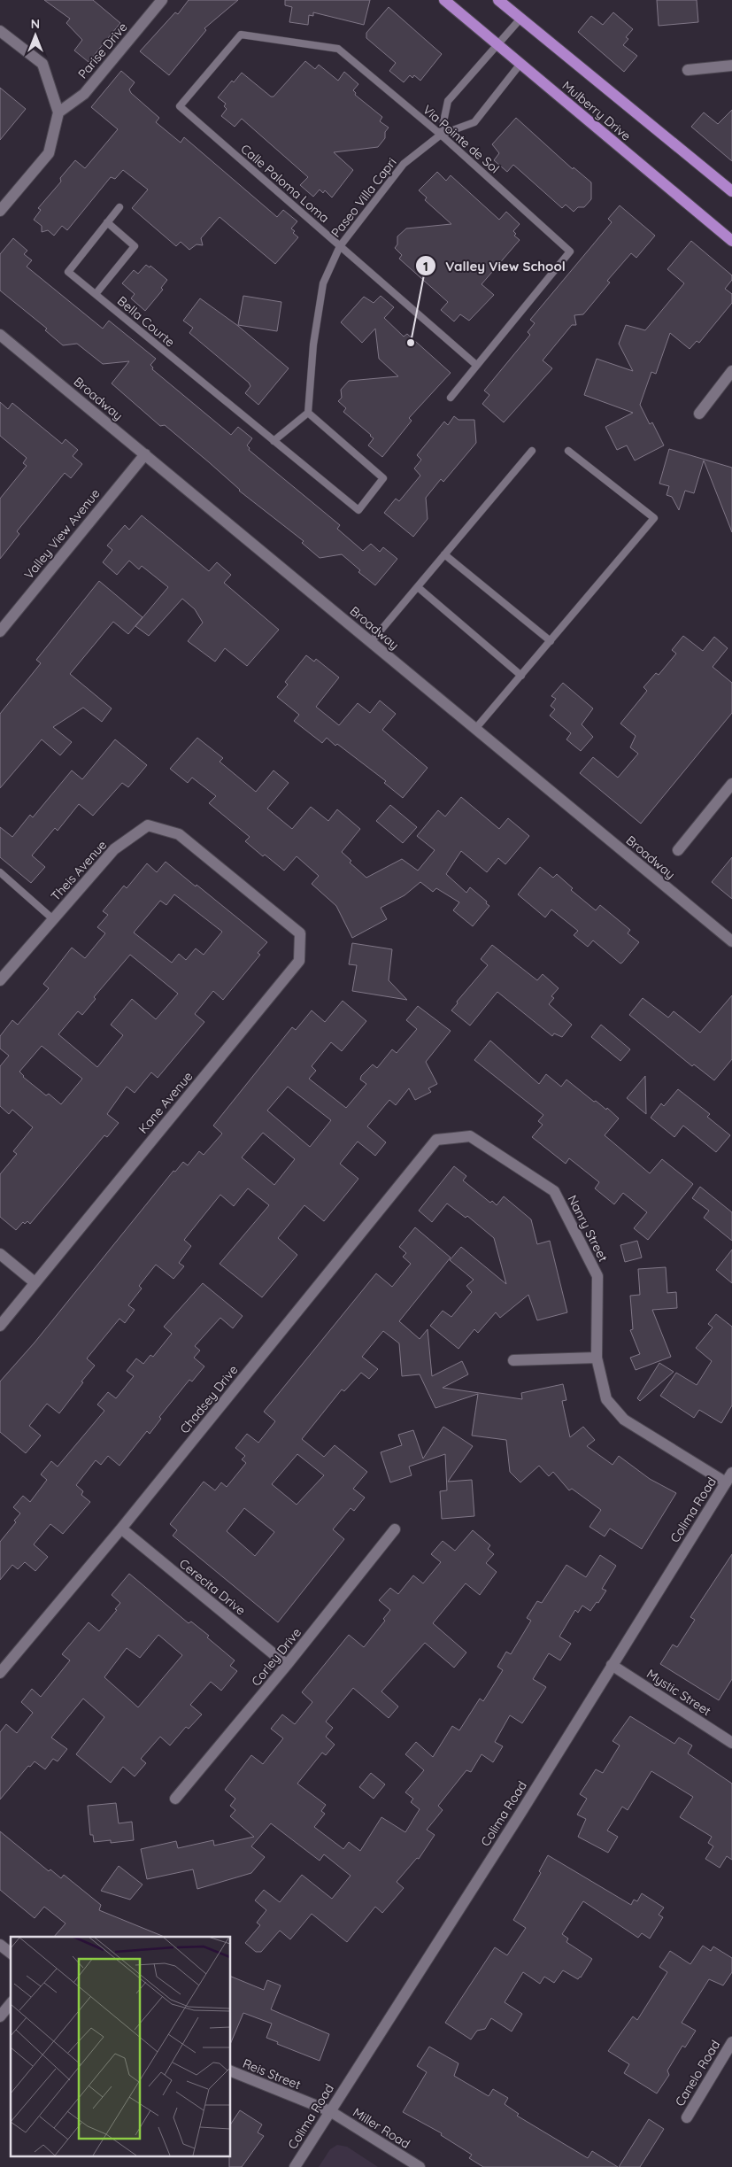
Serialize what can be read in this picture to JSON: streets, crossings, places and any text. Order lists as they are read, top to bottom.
{
  "streets": {
    "main road": ["Mulberry Drive"],
    "street": [
      "Parise Drive",
      "Broadway",
      "Valley View Avenue",
      "Theis Avenue",
      "Kane Avenue",
      "Nanry Street",
      "Chadsey Drive",
      "Colima Road",
      "Cerecita Drive",
      "Corley Drive",
      "Mystic Street",
      "Canelo Road",
      "Reis Street",
      "Miller Road"
    ],
    "lane": [
      "Via Pointe de Sol",
      "Calle Paloma Loma",
      "Paseo Villa Capri",
      "Bella Courte"
    ]
  },
  "crossings": [
    ["Mulberry Drive", "Paseo Villa Capri"],
    ["Via Pointe de Sol", "Calle Paloma Loma"],
    ["Via Pointe de Sol", "Paseo Villa Capri"],
    ["Calle Paloma Loma", "Paseo Villa Capri"],
    ["Paseo Villa Capri", "Bella Courte"],
    ["Broadway", "Valley View Avenue"],
    ["Theis Avenue", "Kane Avenue"],
    ["Nanry Street", "Chadsey Drive"],
    ["Nanry Street", "Colima Road"],
    ["Chadsey Drive", "Cerecita Drive"],
    ["Colima Road", "Mystic Street"],
    ["Colima Road", "Reis Street"],
    ["Colima Road", "Miller Road"],
    ["Cerecita Drive", "Corley Drive"],
    ["Reis Street", "Miller Road"]
  ],
  "places": ["Valley View School"],
  "north": "top"
}
